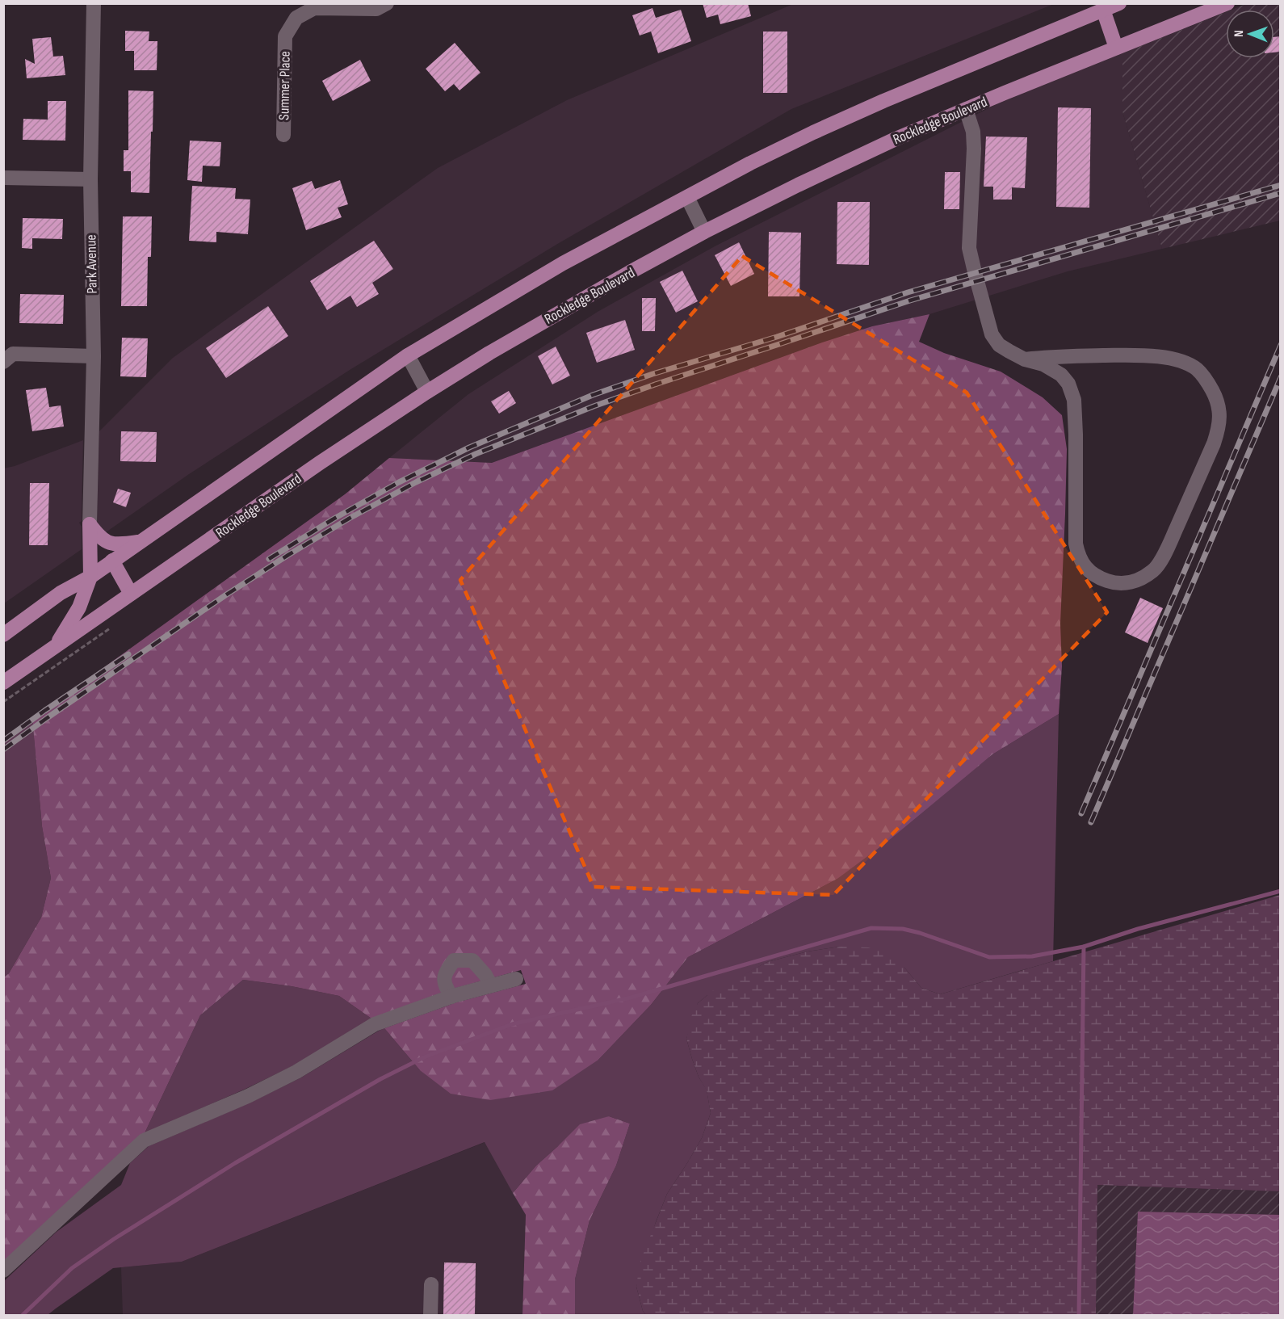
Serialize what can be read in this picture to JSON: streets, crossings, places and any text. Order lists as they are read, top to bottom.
{
  "streets": {
    "main road": ["Rockledge Boulevard"],
    "street": ["Summer Place", "Park Avenue"]
  },
  "north": "left"
}
